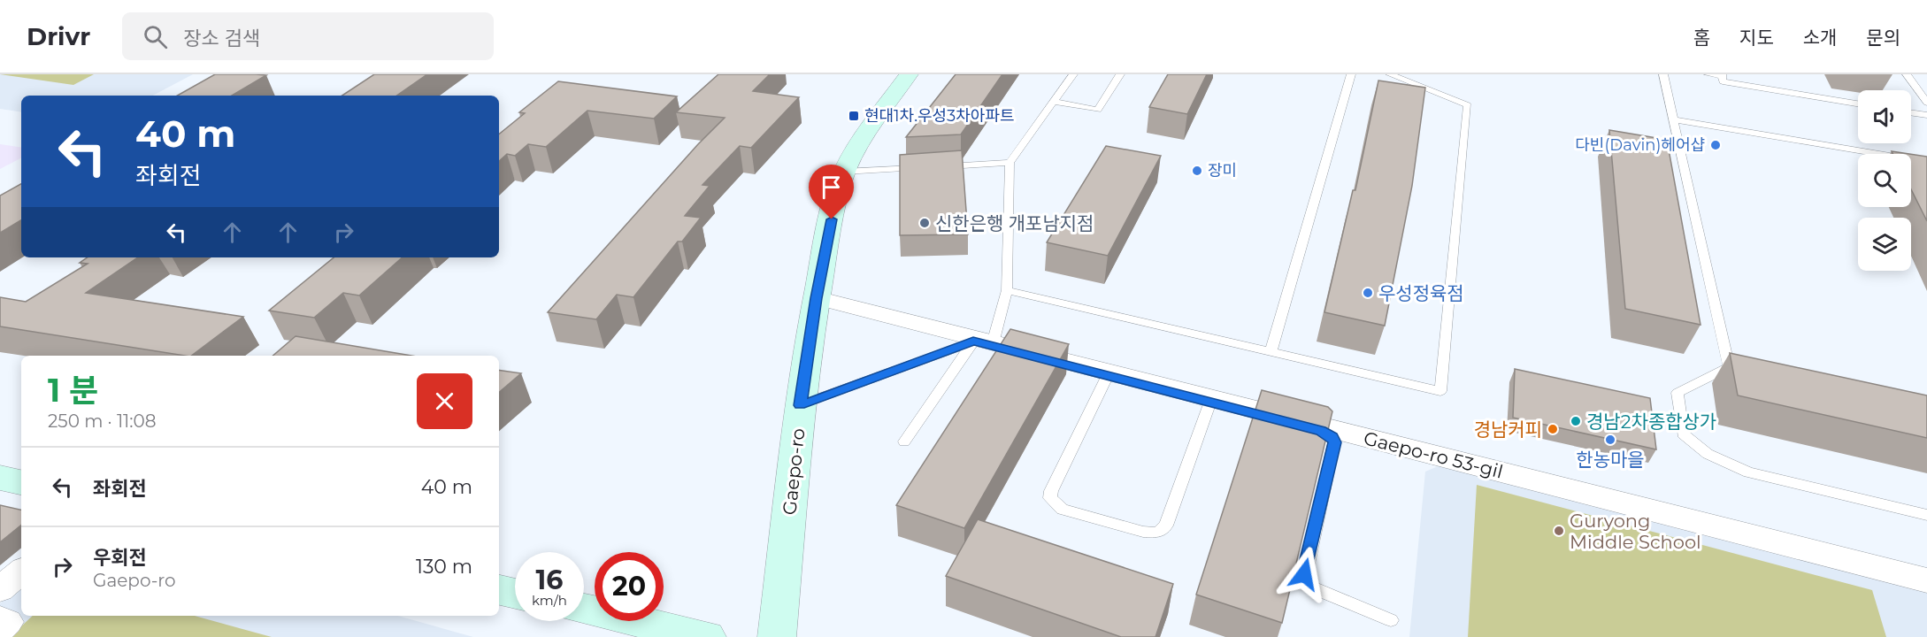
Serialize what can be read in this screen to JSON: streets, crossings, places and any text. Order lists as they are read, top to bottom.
{
  "streets": {
    "street": ["Gaepo-ro 53-gil", "Gaepo-ro"]
  },
  "crossings": [
    ["Gaepo-ro 53-gil", "Gaepo-ro"]
  ],
  "places": {
    "transit": ["현대1차.우성3차아파트"],
    "other": [
      "다빈(Davin)헤어샵",
      "장미",
      "신한은행 개포남지점",
      "우성정육점",
      "경남2차종합상가",
      "경남커피",
      "한농마을",
      "Guryong Middle School"
    ]
  },
  "page": {
    "header": "Drivr",
    "search": "장소 검색",
    "nav": [
      "홈",
      "지도",
      "소개",
      "문의"
    ],
    "turn": ["40 m", "좌회전"],
    "heading": ["1 분", "250 m · 11:08"],
    "list": [
      {
        "name": "좌회전",
        "value": "40 m"
      },
      {
        "name": "우회전",
        "note": "Gaepo-ro",
        "value": "130 m"
      }
    ],
    "speed": "16 km/h",
    "limit": "20"
  }
}
